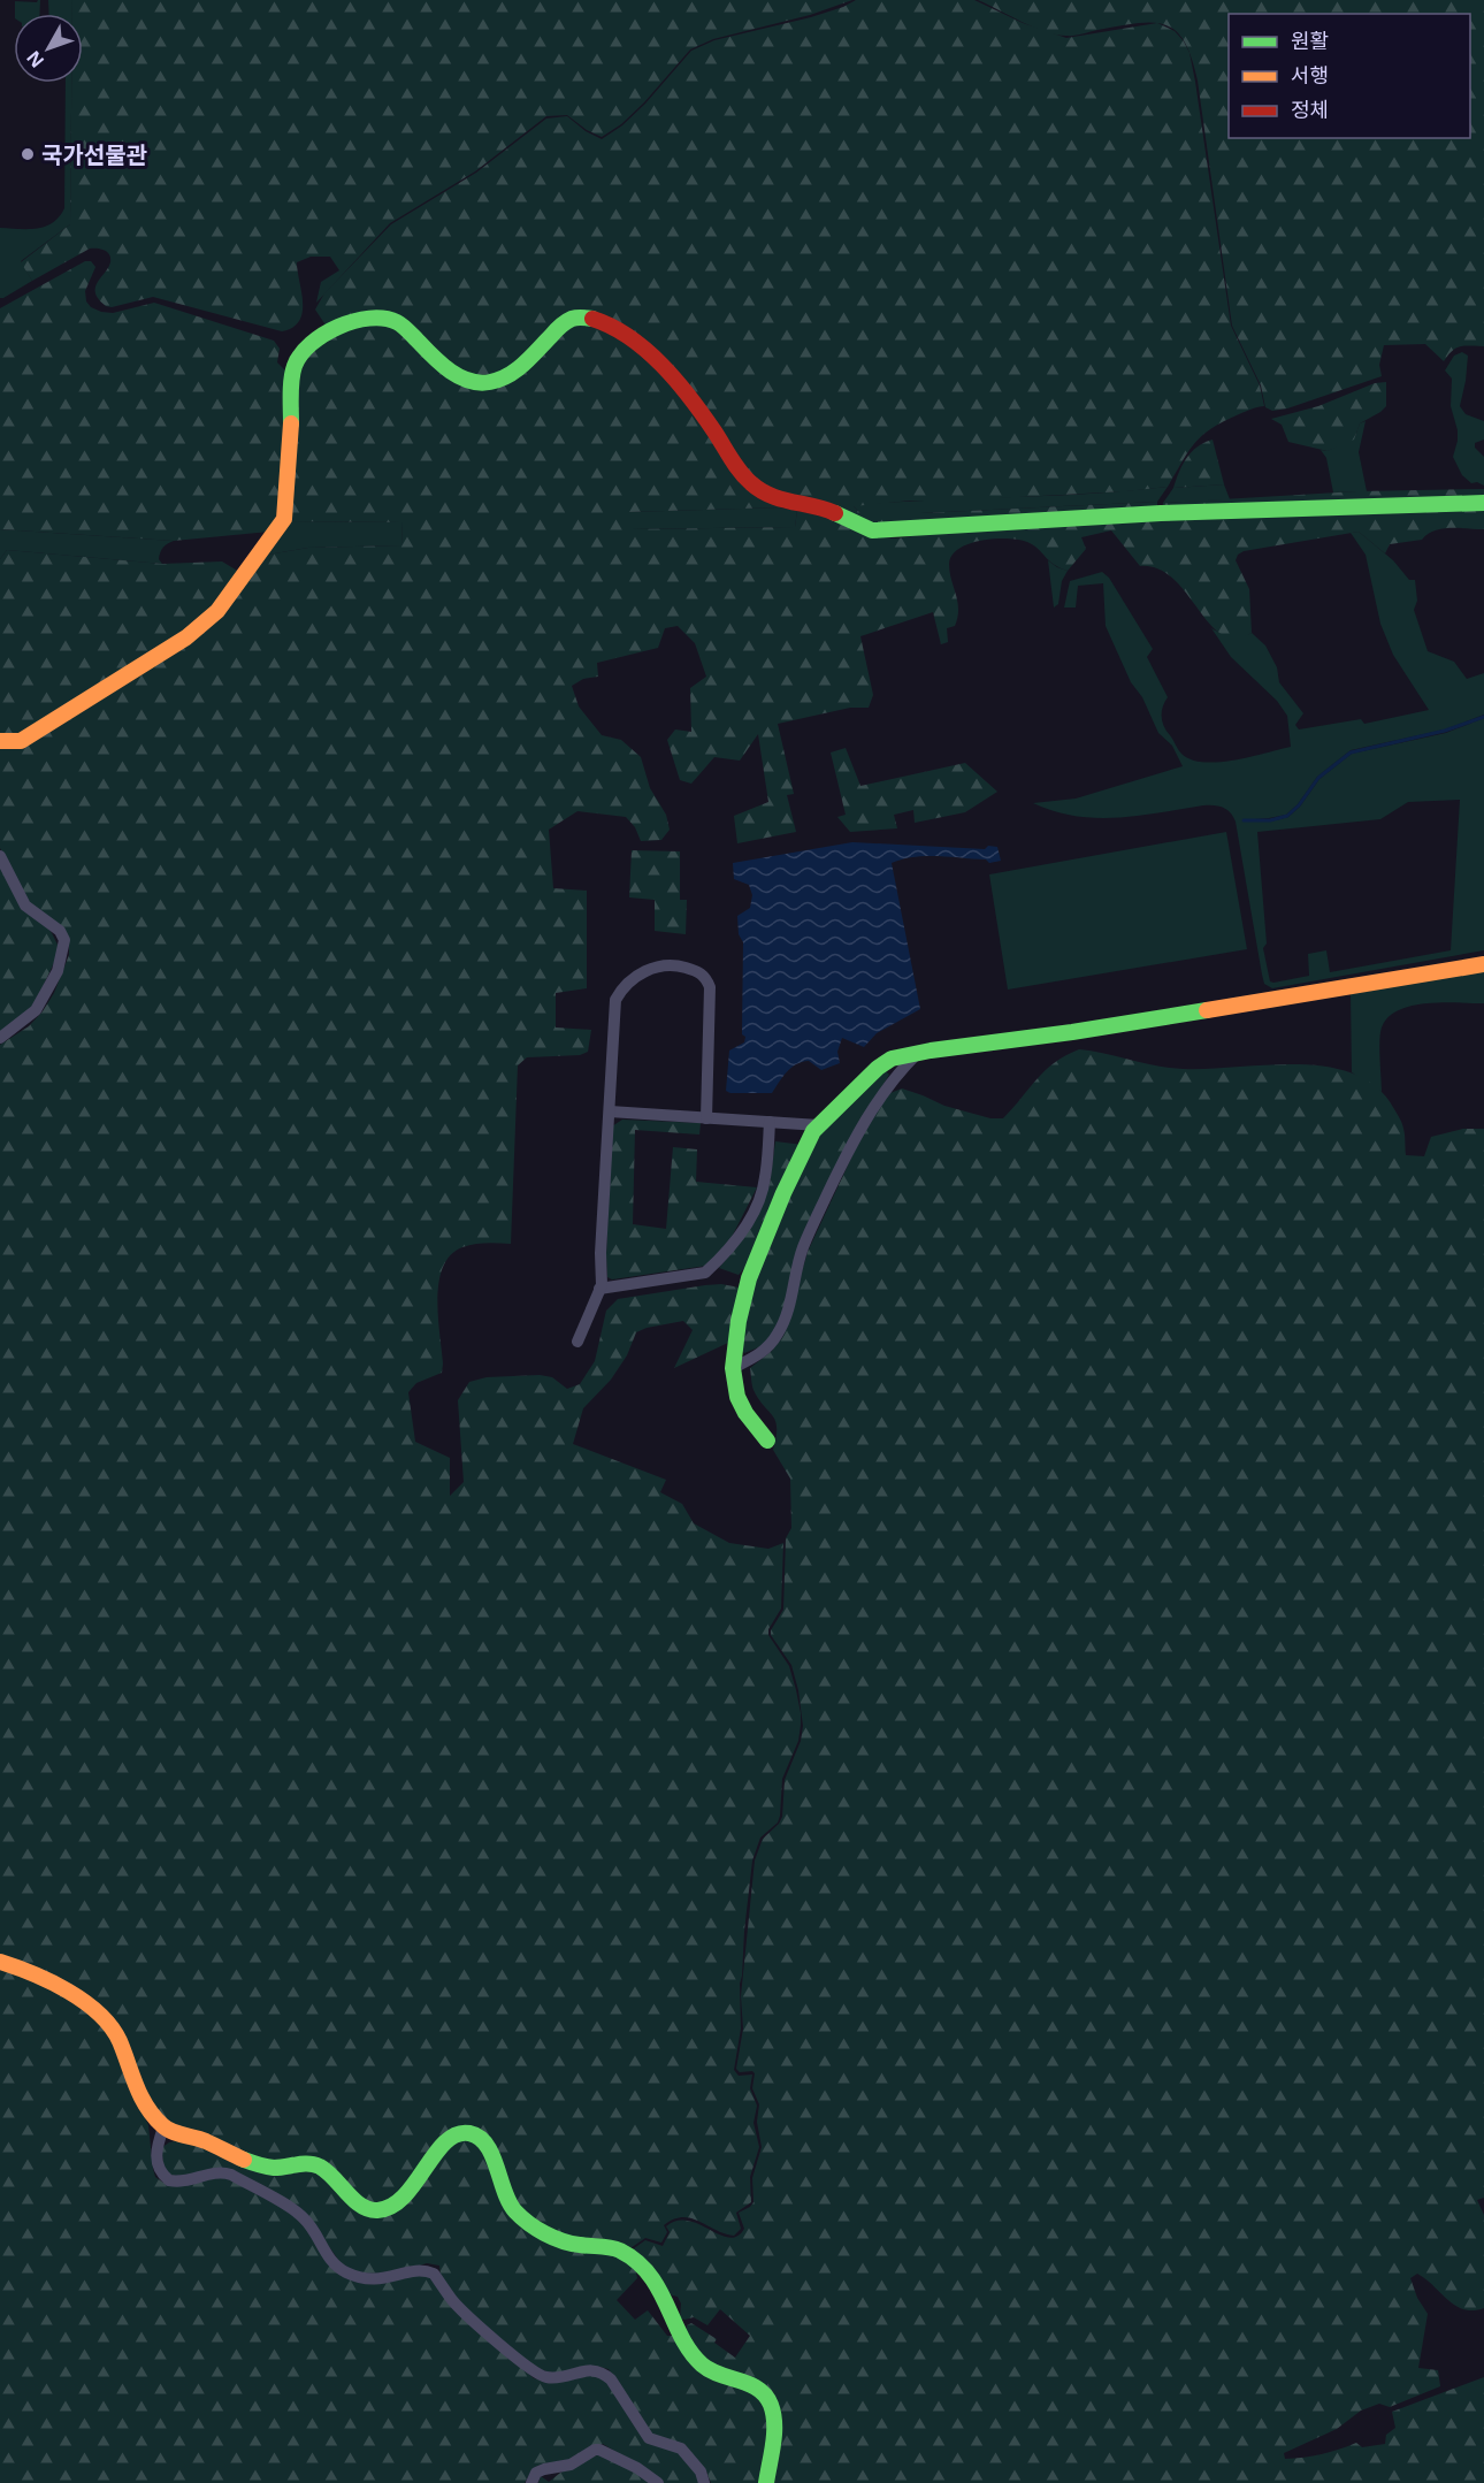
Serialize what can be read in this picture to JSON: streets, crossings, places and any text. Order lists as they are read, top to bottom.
{
  "places": ["국가선물관"],
  "legend": ["원활", "서행", "정체"],
  "north": "bottom left"
}
